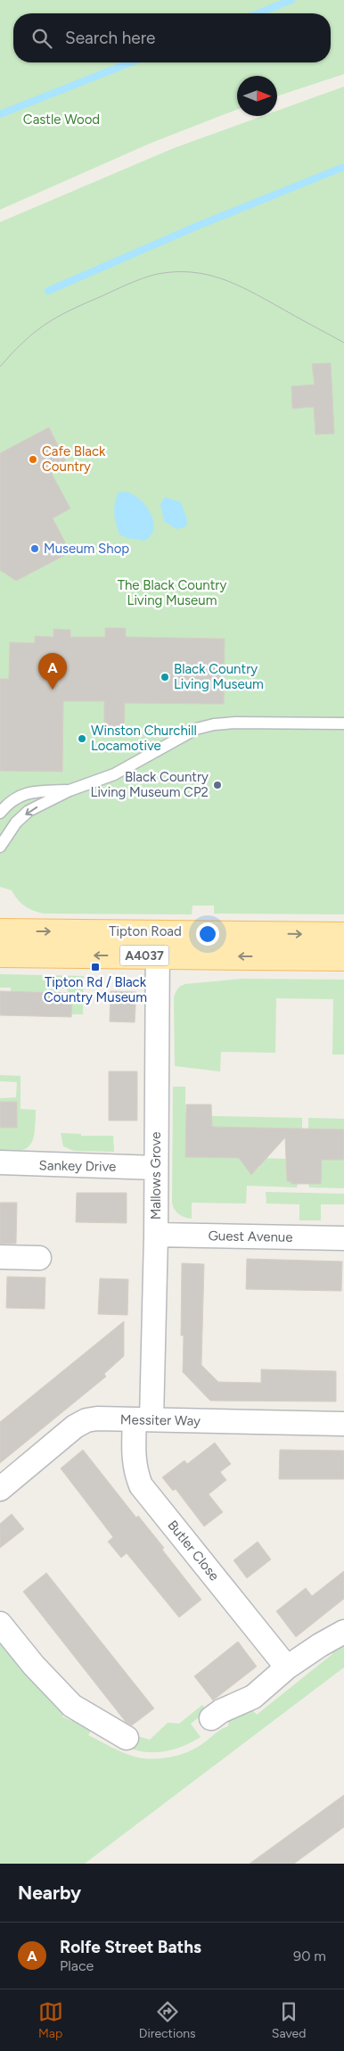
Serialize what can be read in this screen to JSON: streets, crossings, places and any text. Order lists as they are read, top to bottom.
{
  "streets": {
    "main road": ["Tipton Road", "A4037"],
    "street": [
      "Sankey Drive",
      "Mallows Grove",
      "Guest Avenue",
      "Messiter Way",
      "Butler Close"
    ]
  },
  "crossings": [
    ["Tipton Road", "Mallows Grove"],
    ["Sankey Drive", "Mallows Grove"],
    ["Mallows Grove", "Guest Avenue"],
    ["Mallows Grove", "Messiter Way"],
    ["Mallows Grove", "Butler Close"],
    ["Messiter Way", "Butler Close"]
  ],
  "parks": ["Castle Wood", "The Black Country Living Museum"],
  "places": {
    "other": [
      "Cafe Black Country",
      "Museum Shop",
      "Black Country Living Museum",
      "Winston Churchill Locamotive",
      "Black Country Living Museum CP2"
    ],
    "transit": ["Tipton Rd / Black Country Museum"]
  },
  "north": "right",
  "page": {
    "search": "Search here",
    "pins": "A",
    "heading": "Nearby",
    "list": [
      {
        "mark": "A",
        "name": "Rolfe Street Baths",
        "note": "Place",
        "value": "90 m"
      }
    ],
    "nav": ["Map", "Directions", "Saved"]
  }
}
